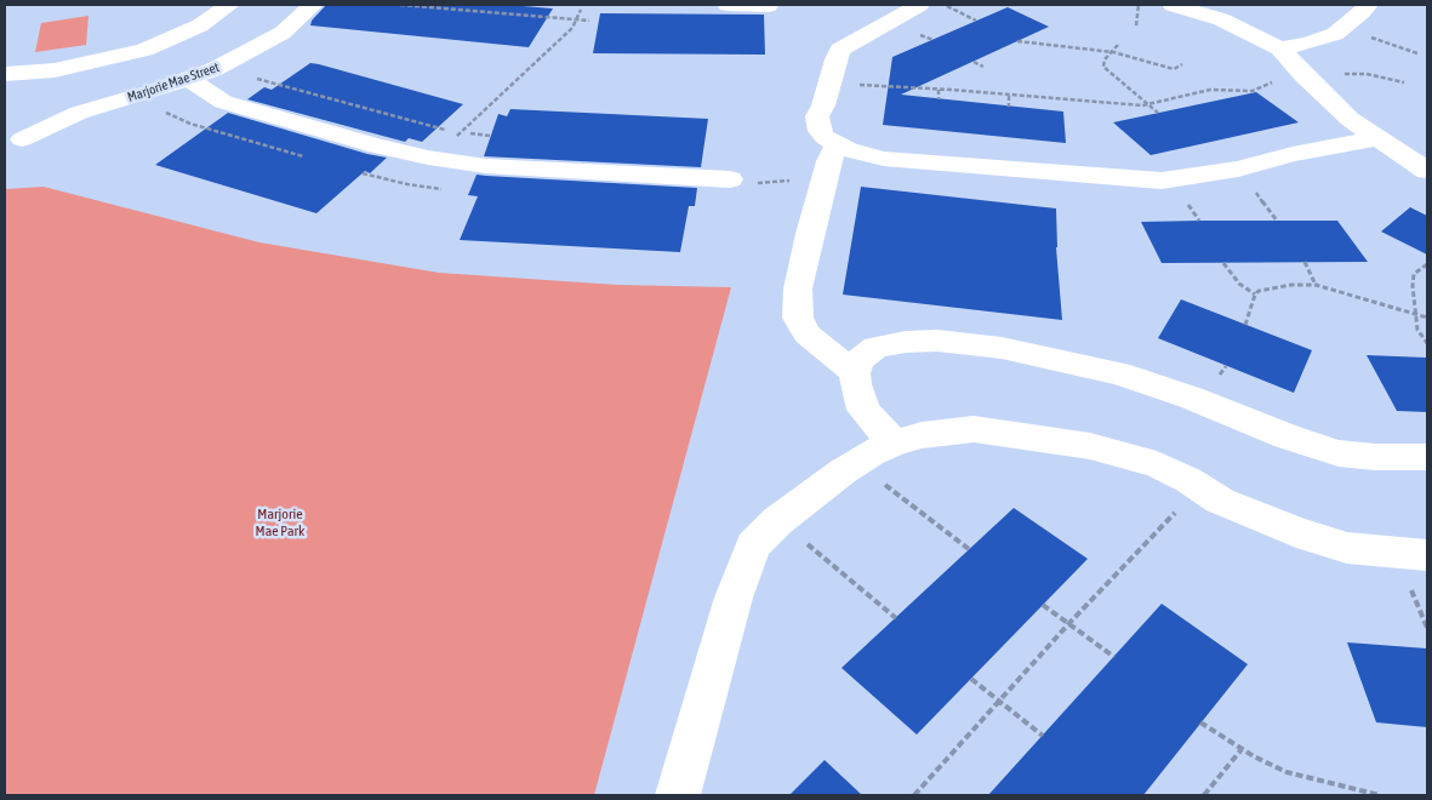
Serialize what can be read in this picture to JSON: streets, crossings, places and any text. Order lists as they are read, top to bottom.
{
  "streets": {
    "street": ["Marjorie Mae Street"]
  },
  "parks": ["Marjorie Mae Park"]
}
